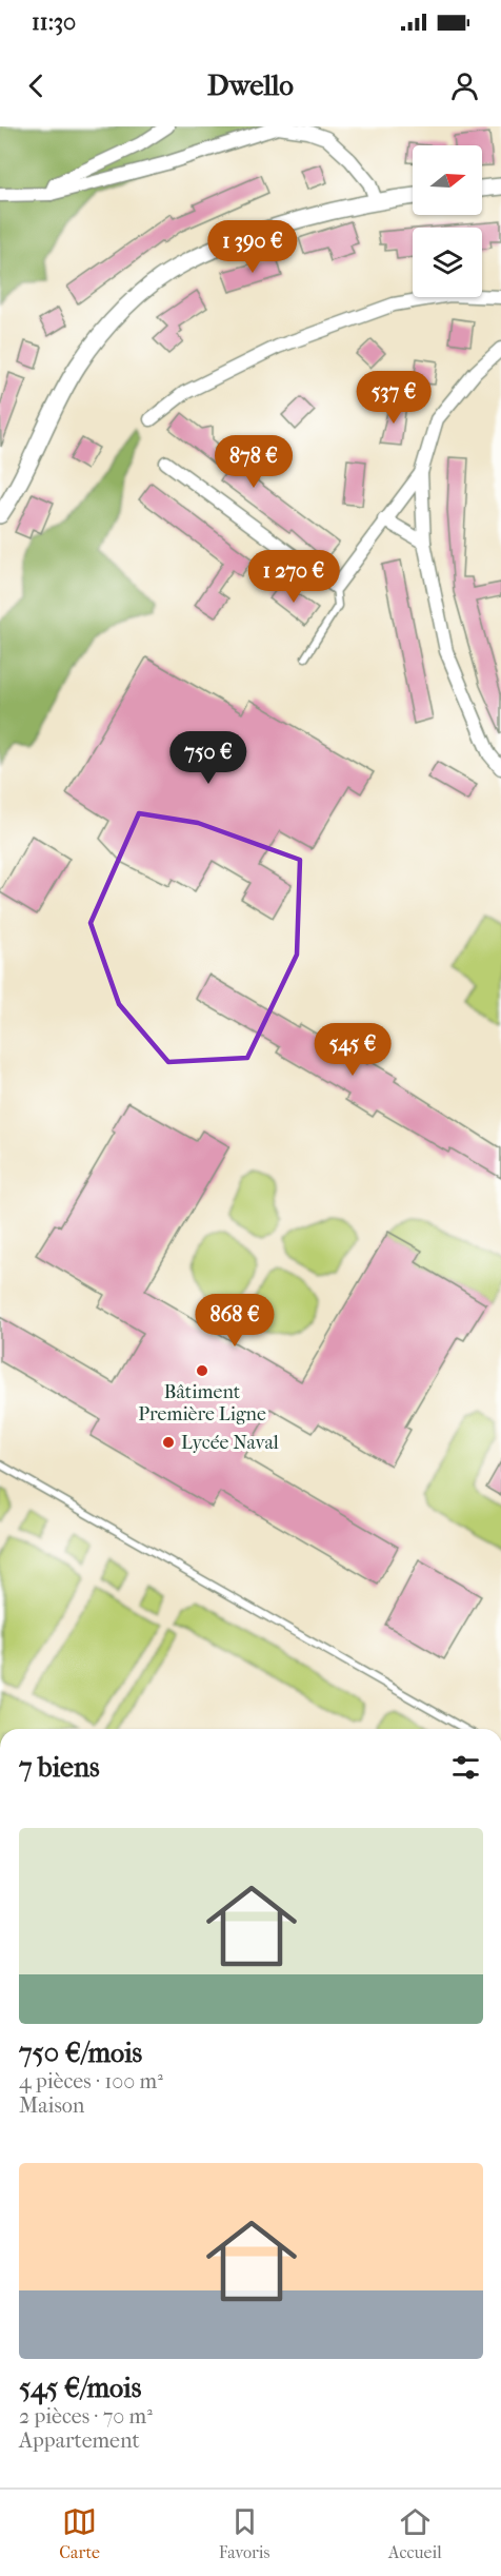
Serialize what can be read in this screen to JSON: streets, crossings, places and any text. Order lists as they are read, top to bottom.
{
  "places": ["Bâtiment Première Ligne", "Lycée Naval"],
  "north": "right",
  "page": {
    "status": "11:30",
    "header": "Dwello",
    "price": [
      "1 390 €",
      "537 €",
      "878 €",
      "1 270 €",
      "750 €",
      "545 €",
      "868 €"
    ],
    "heading": "7 biens",
    "list": [
      {
        "name": "750 €/mois",
        "note": "4 pièces · 100 m² · Maison"
      },
      {
        "name": "545 €/mois",
        "note": "2 pièces · 70 m² · Appartement"
      }
    ],
    "tabs": ["Carte", "Favoris", "Accueil"]
  }
}
